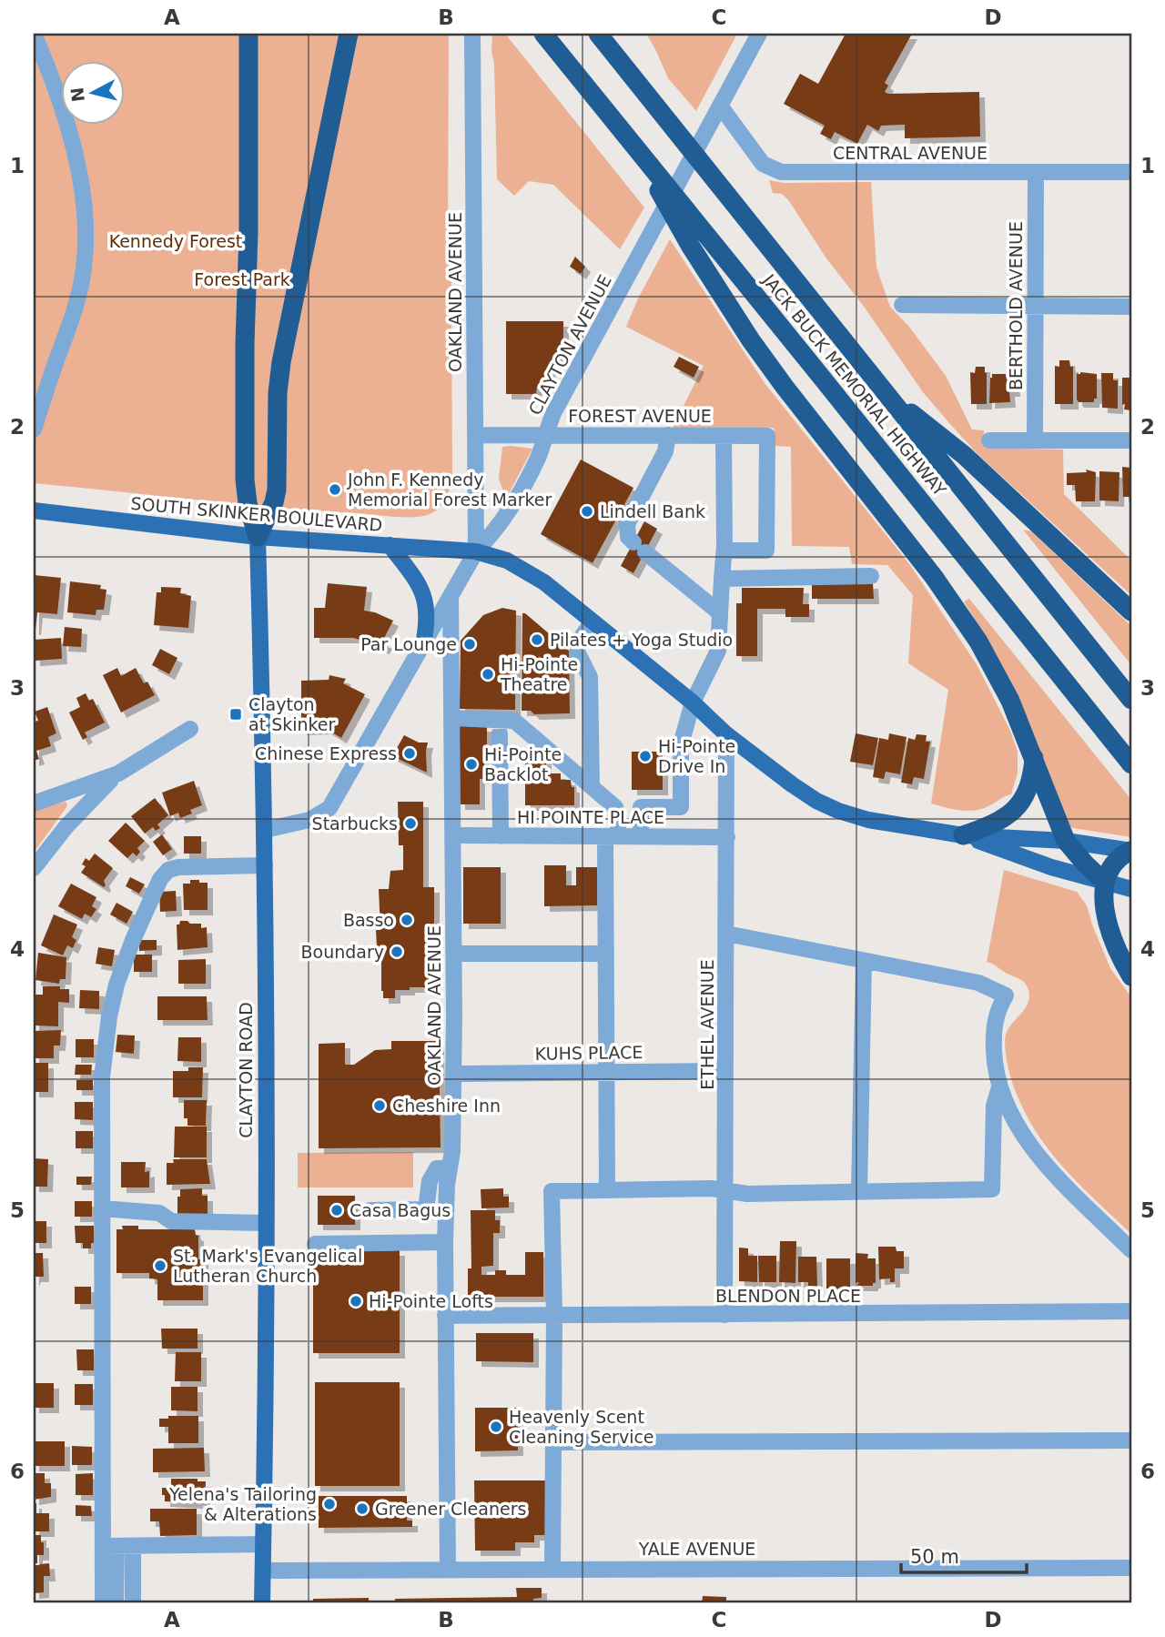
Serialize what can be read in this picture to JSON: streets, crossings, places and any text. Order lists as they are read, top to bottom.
{
  "streets": {
    "highway": ["JACK BUCK MEMORIAL HIGHWAY"],
    "main road": ["SOUTH SKINKER BOULEVARD", "CLAYTON ROAD"],
    "street": [
      "CENTRAL AVENUE",
      "OAKLAND AVENUE",
      "BERTHOLD AVENUE",
      "CLAYTON AVENUE",
      "FOREST AVENUE",
      "HI POINTE PLACE",
      "ETHEL AVENUE",
      "KUHS PLACE",
      "BLENDON PLACE",
      "YALE AVENUE"
    ]
  },
  "crossings": [
    ["CENTRAL AVENUE", "BERTHOLD AVENUE"],
    ["CENTRAL AVENUE", "CLAYTON AVENUE"],
    ["OAKLAND AVENUE", "CLAYTON AVENUE"],
    ["OAKLAND AVENUE", "FOREST AVENUE"],
    ["OAKLAND AVENUE", "SOUTH SKINKER BOULEVARD"],
    ["OAKLAND AVENUE", "HI POINTE PLACE"],
    ["OAKLAND AVENUE", "KUHS PLACE"],
    ["OAKLAND AVENUE", "BLENDON PLACE"],
    ["OAKLAND AVENUE", "YALE AVENUE"],
    ["CLAYTON AVENUE", "FOREST AVENUE"],
    ["CLAYTON AVENUE", "SOUTH SKINKER BOULEVARD"],
    ["CLAYTON AVENUE", "CLAYTON ROAD"],
    ["SOUTH SKINKER BOULEVARD", "ETHEL AVENUE"],
    ["SOUTH SKINKER BOULEVARD", "CLAYTON ROAD"],
    ["HI POINTE PLACE", "ETHEL AVENUE"],
    ["ETHEL AVENUE", "KUHS PLACE"],
    ["ETHEL AVENUE", "BLENDON PLACE"],
    ["CLAYTON ROAD", "YALE AVENUE"]
  ],
  "parks": ["Kennedy Forest", "Forest Park"],
  "places": {
    "other": [
      "John F. Kennedy Memorial Forest Marker",
      "Lindell Bank",
      "Pilates + Yoga Studio",
      "Par Lounge",
      "Hi-Pointe Theatre",
      "Chinese Express",
      "Hi-Pointe Drive In",
      "Hi-Pointe Backlot",
      "Starbucks",
      "Basso",
      "Boundary",
      "Cheshire Inn",
      "Casa Bagus",
      "St. Mark's Evangelical Lutheran Church",
      "Hi-Pointe Lofts",
      "Heavenly Scent Cleaning Service",
      "Yelena's Tailoring & Alterations",
      "Greener Cleaners"
    ],
    "transit": ["Clayton at Skinker"]
  },
  "scale_bar": "50 m",
  "north": "left",
  "grid": {
    "columns": [
      "A",
      "B",
      "C",
      "D"
    ],
    "rows": [
      "1",
      "2",
      "3",
      "4",
      "5",
      "6"
    ]
  }
}
